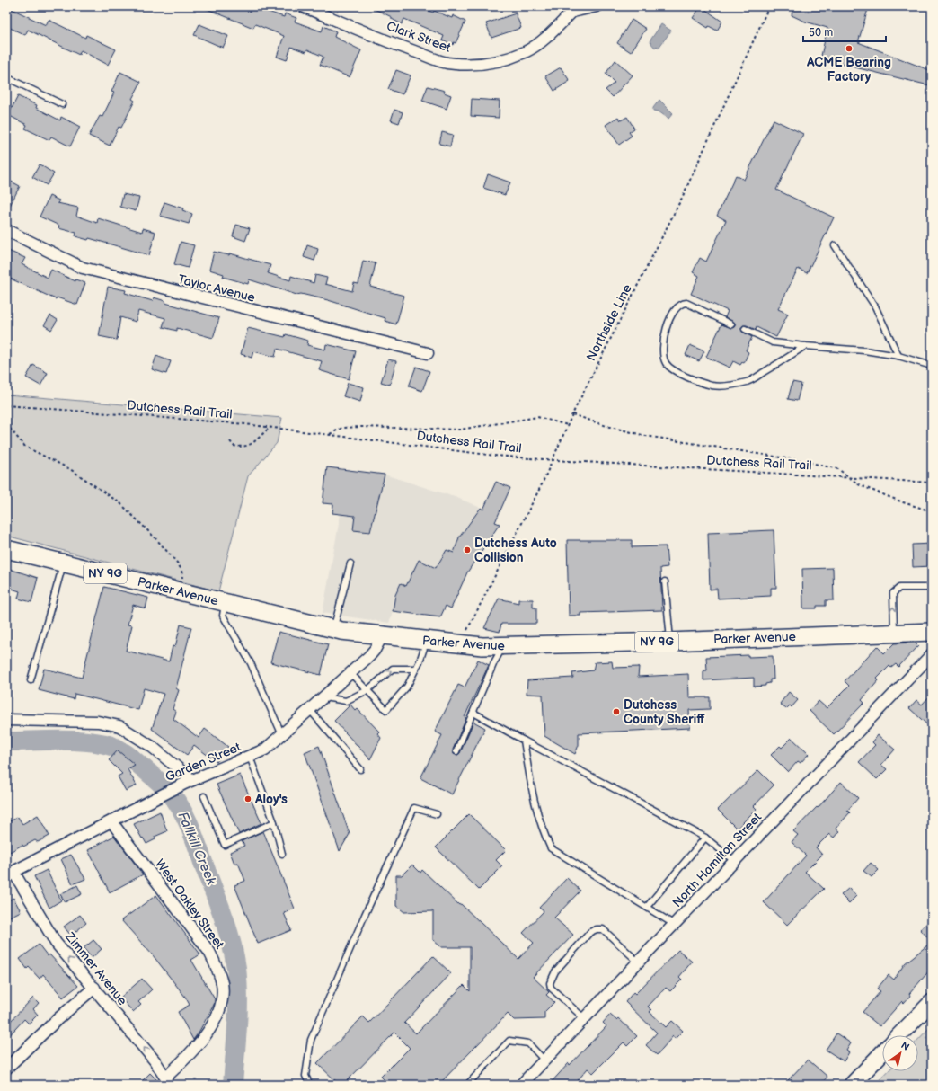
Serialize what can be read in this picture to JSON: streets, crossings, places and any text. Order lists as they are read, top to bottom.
{
  "streets": {
    "main road": ["NY 9G", "Parker Avenue"],
    "street": [
      "Clark Street",
      "Taylor Avenue",
      "Garden Street",
      "North Hamilton Street",
      "West Oakley Street",
      "Zimmer Avenue"
    ],
    "path": ["Northside Line", "Dutchess Rail Trail"]
  },
  "crossings": [
    ["Northside Line", "Parker Avenue"],
    ["Parker Avenue", "Garden Street"],
    ["Garden Street", "West Oakley Street"],
    ["Garden Street", "Zimmer Avenue"],
    ["West Oakley Street", "Zimmer Avenue"]
  ],
  "one_way": ["Zimmer Avenue"],
  "water": ["Fallkill Creek"],
  "places": [
    "ACME Bearing Factory",
    "Dutchess Auto Collision",
    "Dutchess County Sheriff",
    "Aloy's"
  ],
  "scale_bar": "50 m",
  "north": "top right"
}
